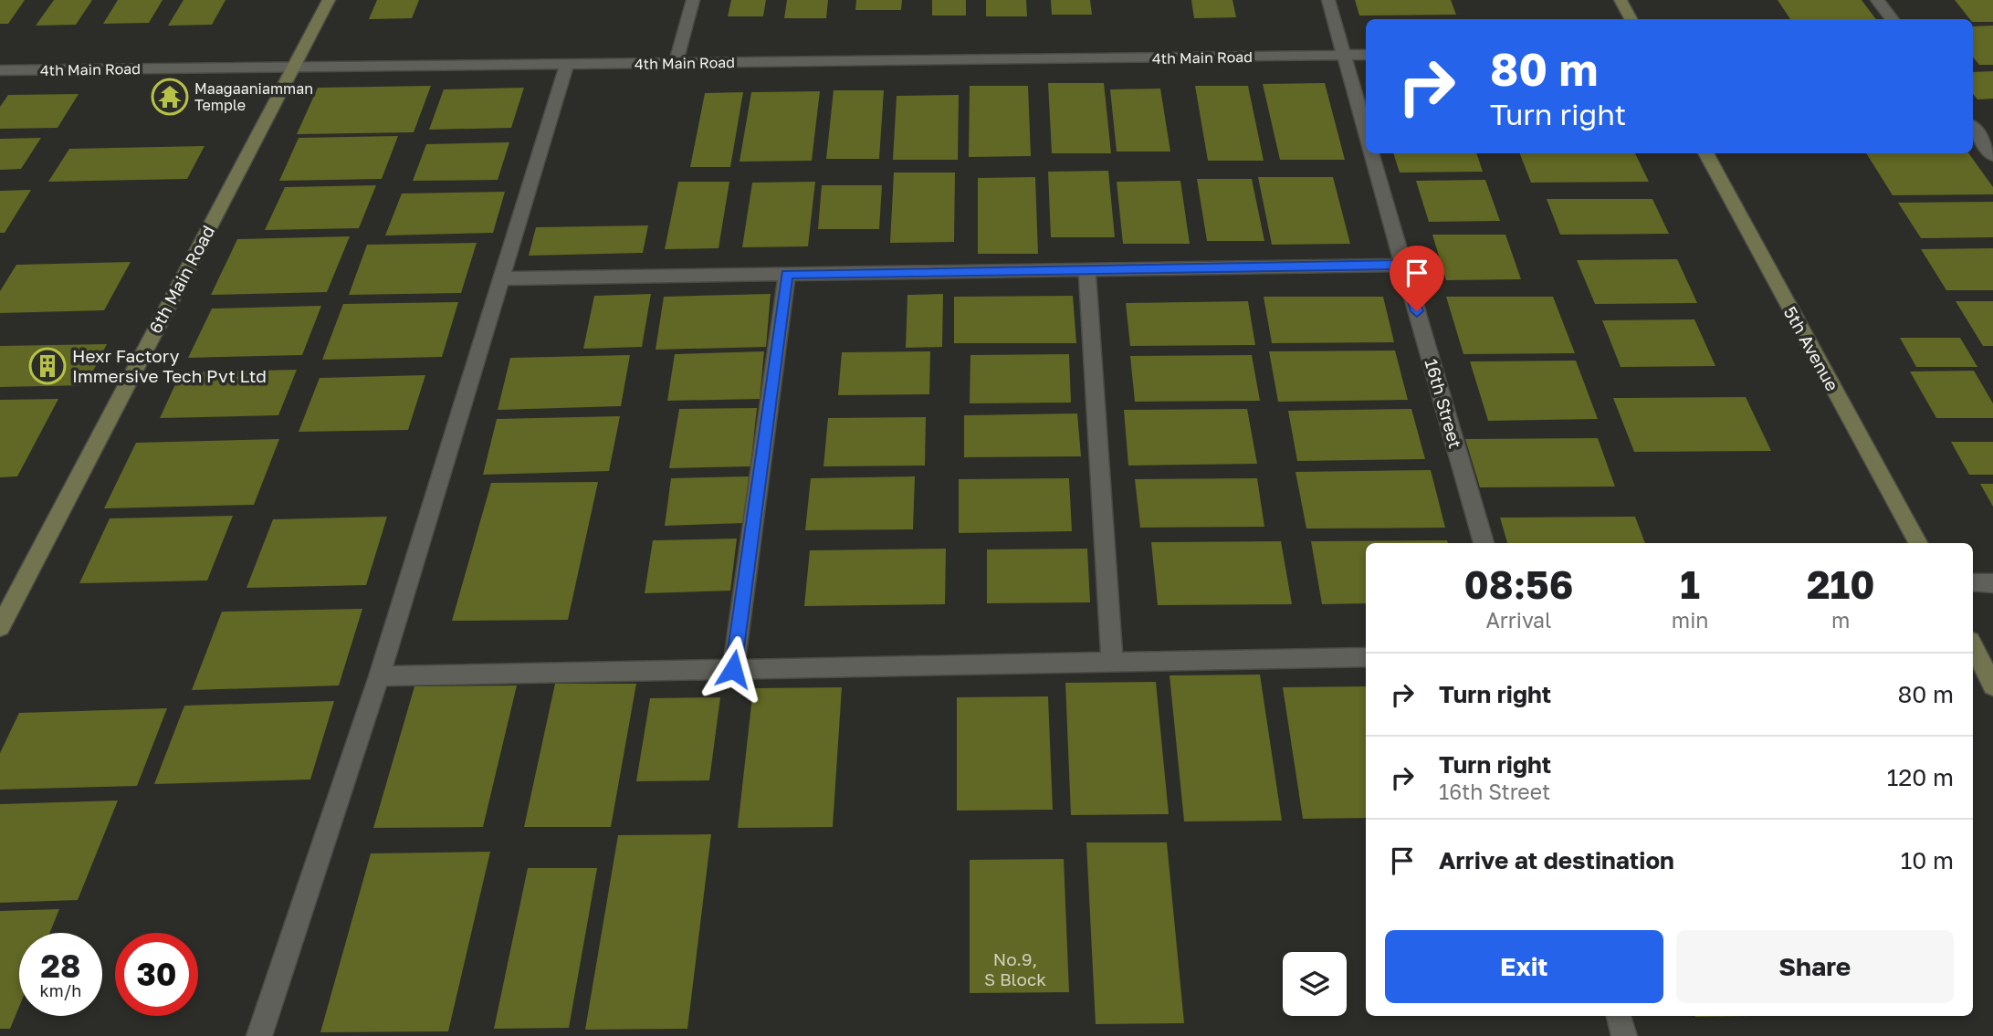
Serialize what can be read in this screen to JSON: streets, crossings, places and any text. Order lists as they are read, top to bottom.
{
  "streets": {
    "street": [
      "4th Main Road",
      "6th Main Road",
      "5th Avenue",
      "16th Street"
    ]
  },
  "crossings": [
    ["4th Main Road", "6th Main Road"],
    ["4th Main Road", "16th Street"]
  ],
  "places": {
    "temple": ["Maagaaniamman Temple"],
    "building": ["Hexr Factory Immersive Tech Pvt Ltd"]
  },
  "house_numbers": ["No.9, S Block"],
  "page": {
    "turn": ["80 m", "Turn right"],
    "eta": [
      "08:56",
      "Arrival",
      "1",
      "min",
      "210",
      "m"
    ],
    "list": [
      {
        "name": "Turn right",
        "value": "80 m"
      },
      {
        "name": "Turn right",
        "note": "16th Street",
        "value": "120 m"
      },
      {
        "name": "Arrive at destination",
        "value": "10 m"
      }
    ],
    "buttons": ["Exit", "Share"],
    "speed": "28 km/h",
    "limit": "30"
  }
}
